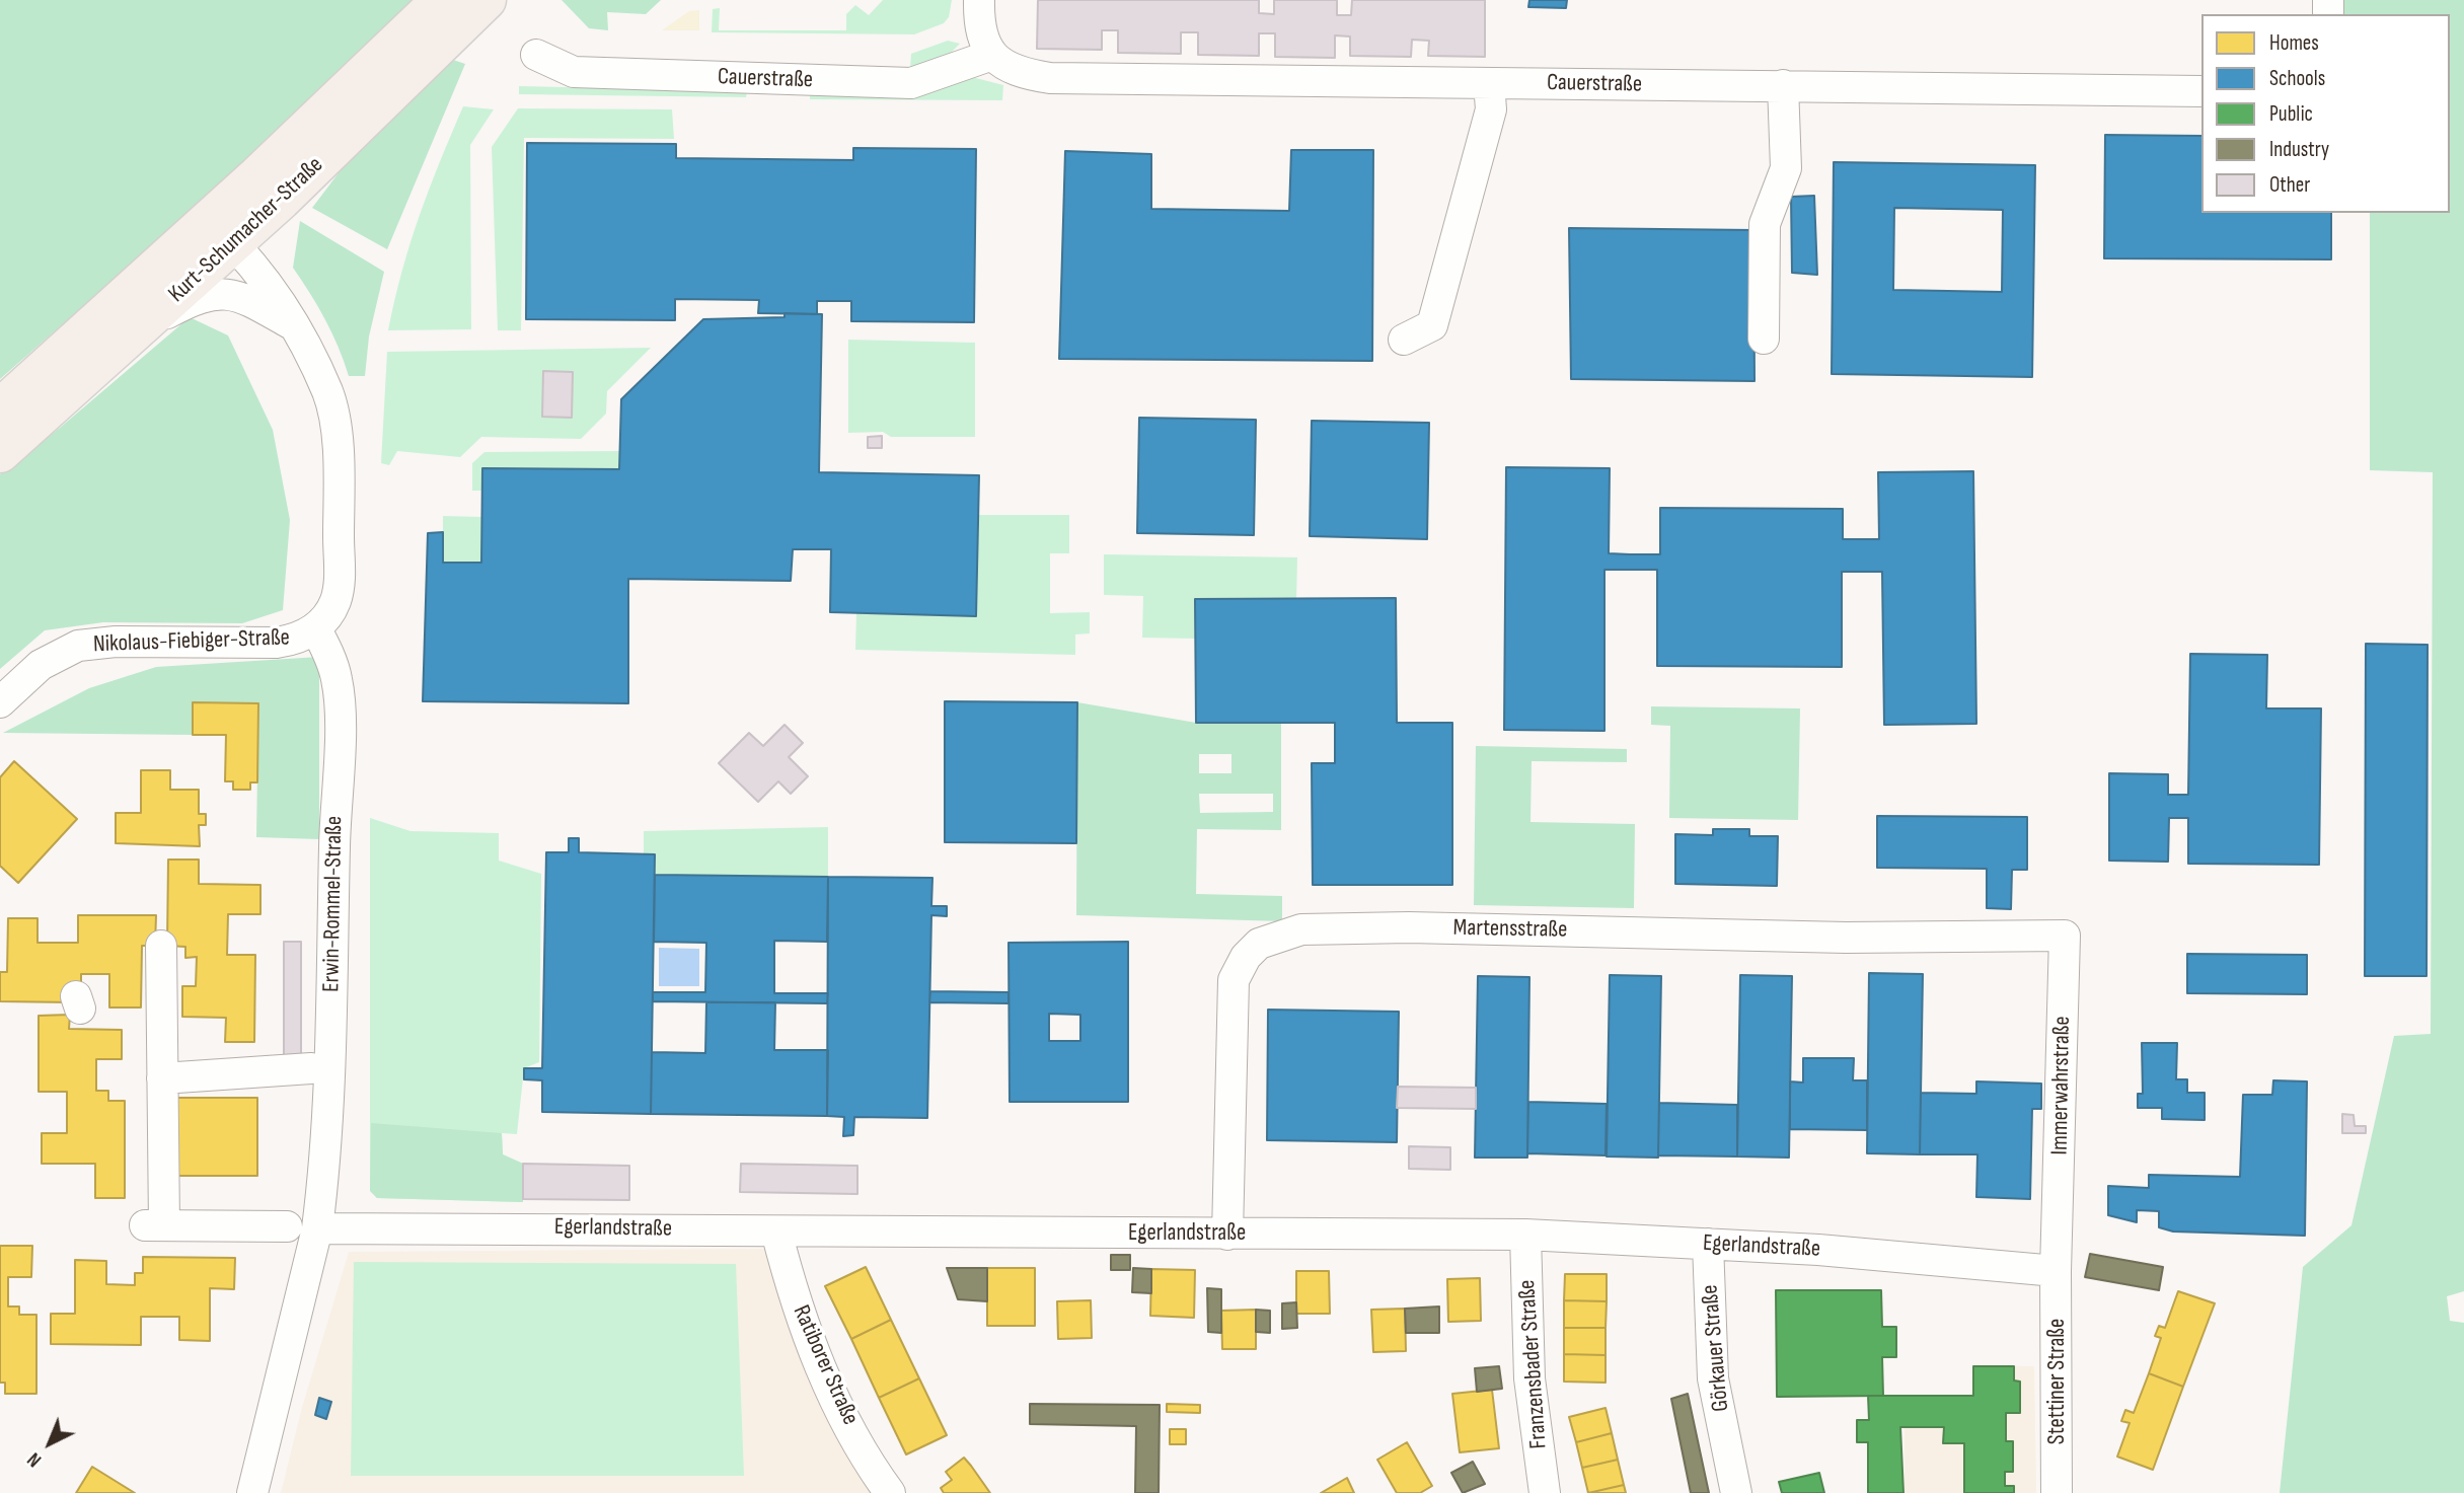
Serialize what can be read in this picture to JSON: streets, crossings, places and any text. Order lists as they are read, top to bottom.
{
  "streets": {
    "main road": ["Kurt-Schumacher-Straße"],
    "street": [
      "Cauerstraße",
      "Nikolaus-Fiebiger-Straße",
      "Erwin-Rommel-Straße",
      "Martensstraße",
      "Immerwahrstraße",
      "Egerlandstraße",
      "Görkauer Straße",
      "Franzensbader Straße",
      "Ratiborer Straße",
      "Stettiner Straße"
    ]
  },
  "crossings": [
    ["Nikolaus-Fiebiger-Straße", "Erwin-Rommel-Straße"],
    ["Erwin-Rommel-Straße", "Egerlandstraße"],
    ["Martensstraße", "Immerwahrstraße"],
    ["Martensstraße", "Egerlandstraße"],
    ["Immerwahrstraße", "Egerlandstraße"],
    ["Immerwahrstraße", "Stettiner Straße"],
    ["Egerlandstraße", "Görkauer Straße"],
    ["Egerlandstraße", "Franzensbader Straße"],
    ["Egerlandstraße", "Ratiborer Straße"],
    ["Egerlandstraße", "Stettiner Straße"]
  ],
  "legend": [
    "Homes",
    "Schools",
    "Public",
    "Industry",
    "Other"
  ],
  "north": "bottom left"
}
